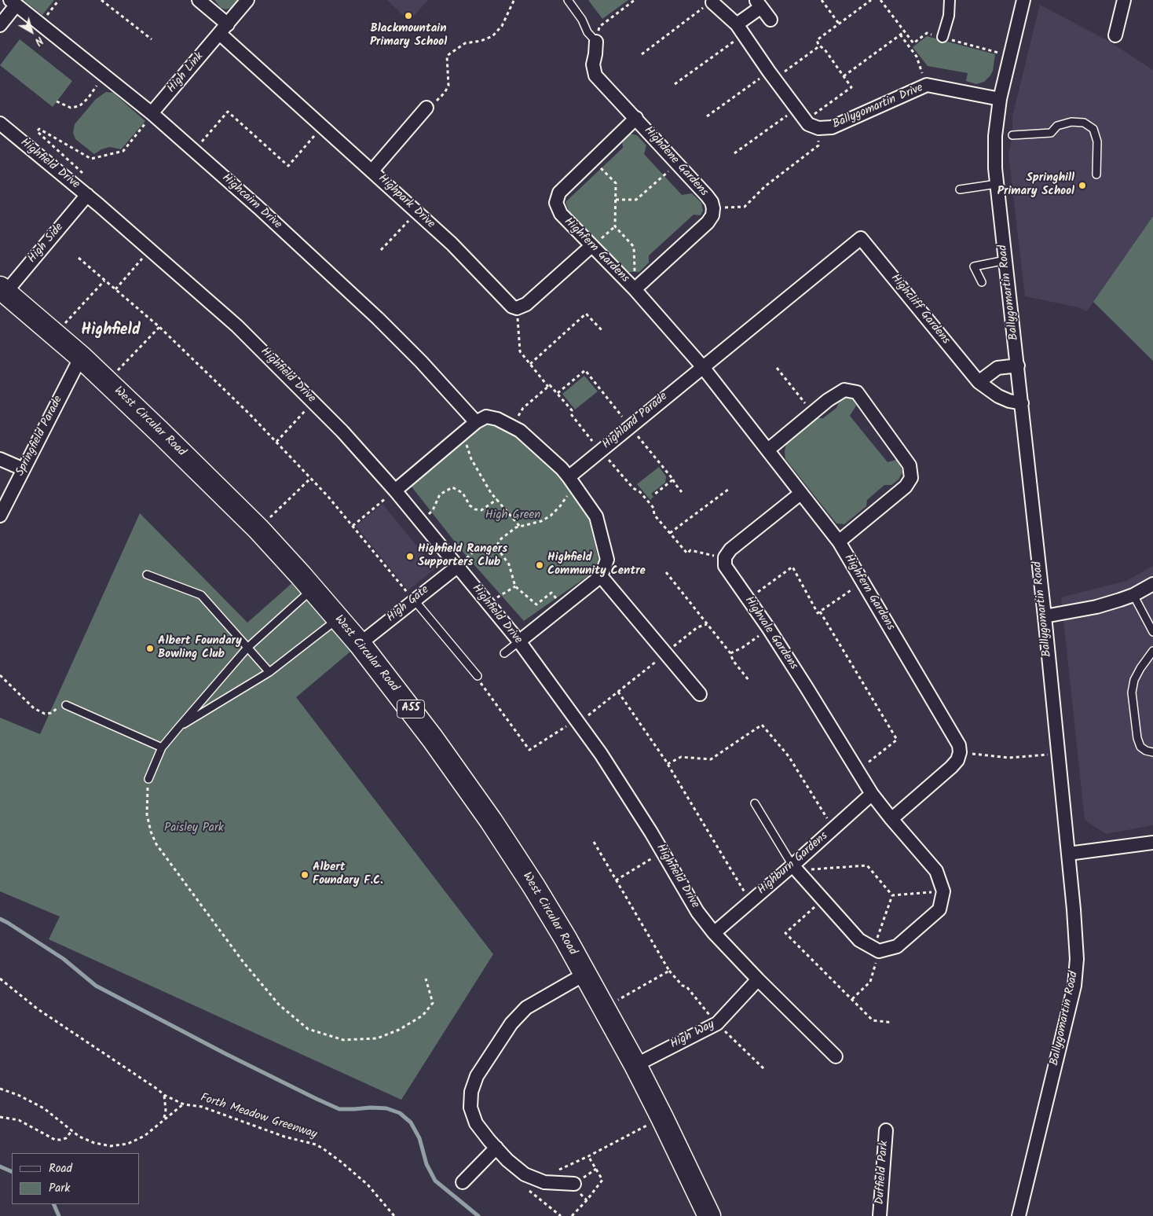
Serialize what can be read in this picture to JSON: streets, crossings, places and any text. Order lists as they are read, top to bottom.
{
  "streets": {
    "highway": ["West Circular Road", "A55"],
    "street": [
      "High Link",
      "Ballygomartin Drive",
      "Highdene Gardens",
      "Highfield Drive",
      "Highcairn Drive",
      "Highpark Drive",
      "High Side",
      "Highfern Gardens",
      "Ballygomartin Road",
      "Highcliff Gardens",
      "Highland Parade",
      "Springfield Parade",
      "High Gate",
      "Highvale Gardens",
      "Highburn Gardens",
      "High Way",
      "Duffield Park"
    ],
    "path": ["Forth Meadow Greenway"]
  },
  "crossings": [
    ["High Link", "Highcairn Drive"],
    ["High Link", "Highpark Drive"],
    ["Ballygomartin Drive", "Ballygomartin Road"],
    ["Highdene Gardens", "Highfern Gardens"],
    ["Highfield Drive", "High Side"],
    ["Highfield Drive", "High Gate"],
    ["Highfield Drive", "Highburn Gardens"],
    ["Highfield Drive", "High Way"],
    ["High Side", "West Circular Road"],
    ["Highfern Gardens", "Highcliff Gardens"],
    ["Highfern Gardens", "Highland Parade"],
    ["Highfern Gardens", "Highvale Gardens"],
    ["Ballygomartin Road", "Highcliff Gardens"],
    ["Highcliff Gardens", "Highland Parade"],
    ["West Circular Road", "Springfield Parade"],
    ["West Circular Road", "High Gate"],
    ["West Circular Road", "High Way"],
    ["Highvale Gardens", "Highburn Gardens"]
  ],
  "districts": ["Highfield"],
  "parks": ["High Green", "Paisley Park"],
  "places": [
    "Blackmountain Primary School",
    "Springhill Primary School",
    "Highfield Rangers Supporters Club",
    "Highfield Community Centre",
    "Albert Foundary Bowling Club",
    "Albert Foundary F.C."
  ],
  "legend": ["Road", "Park"],
  "north": "bottom right"
}
